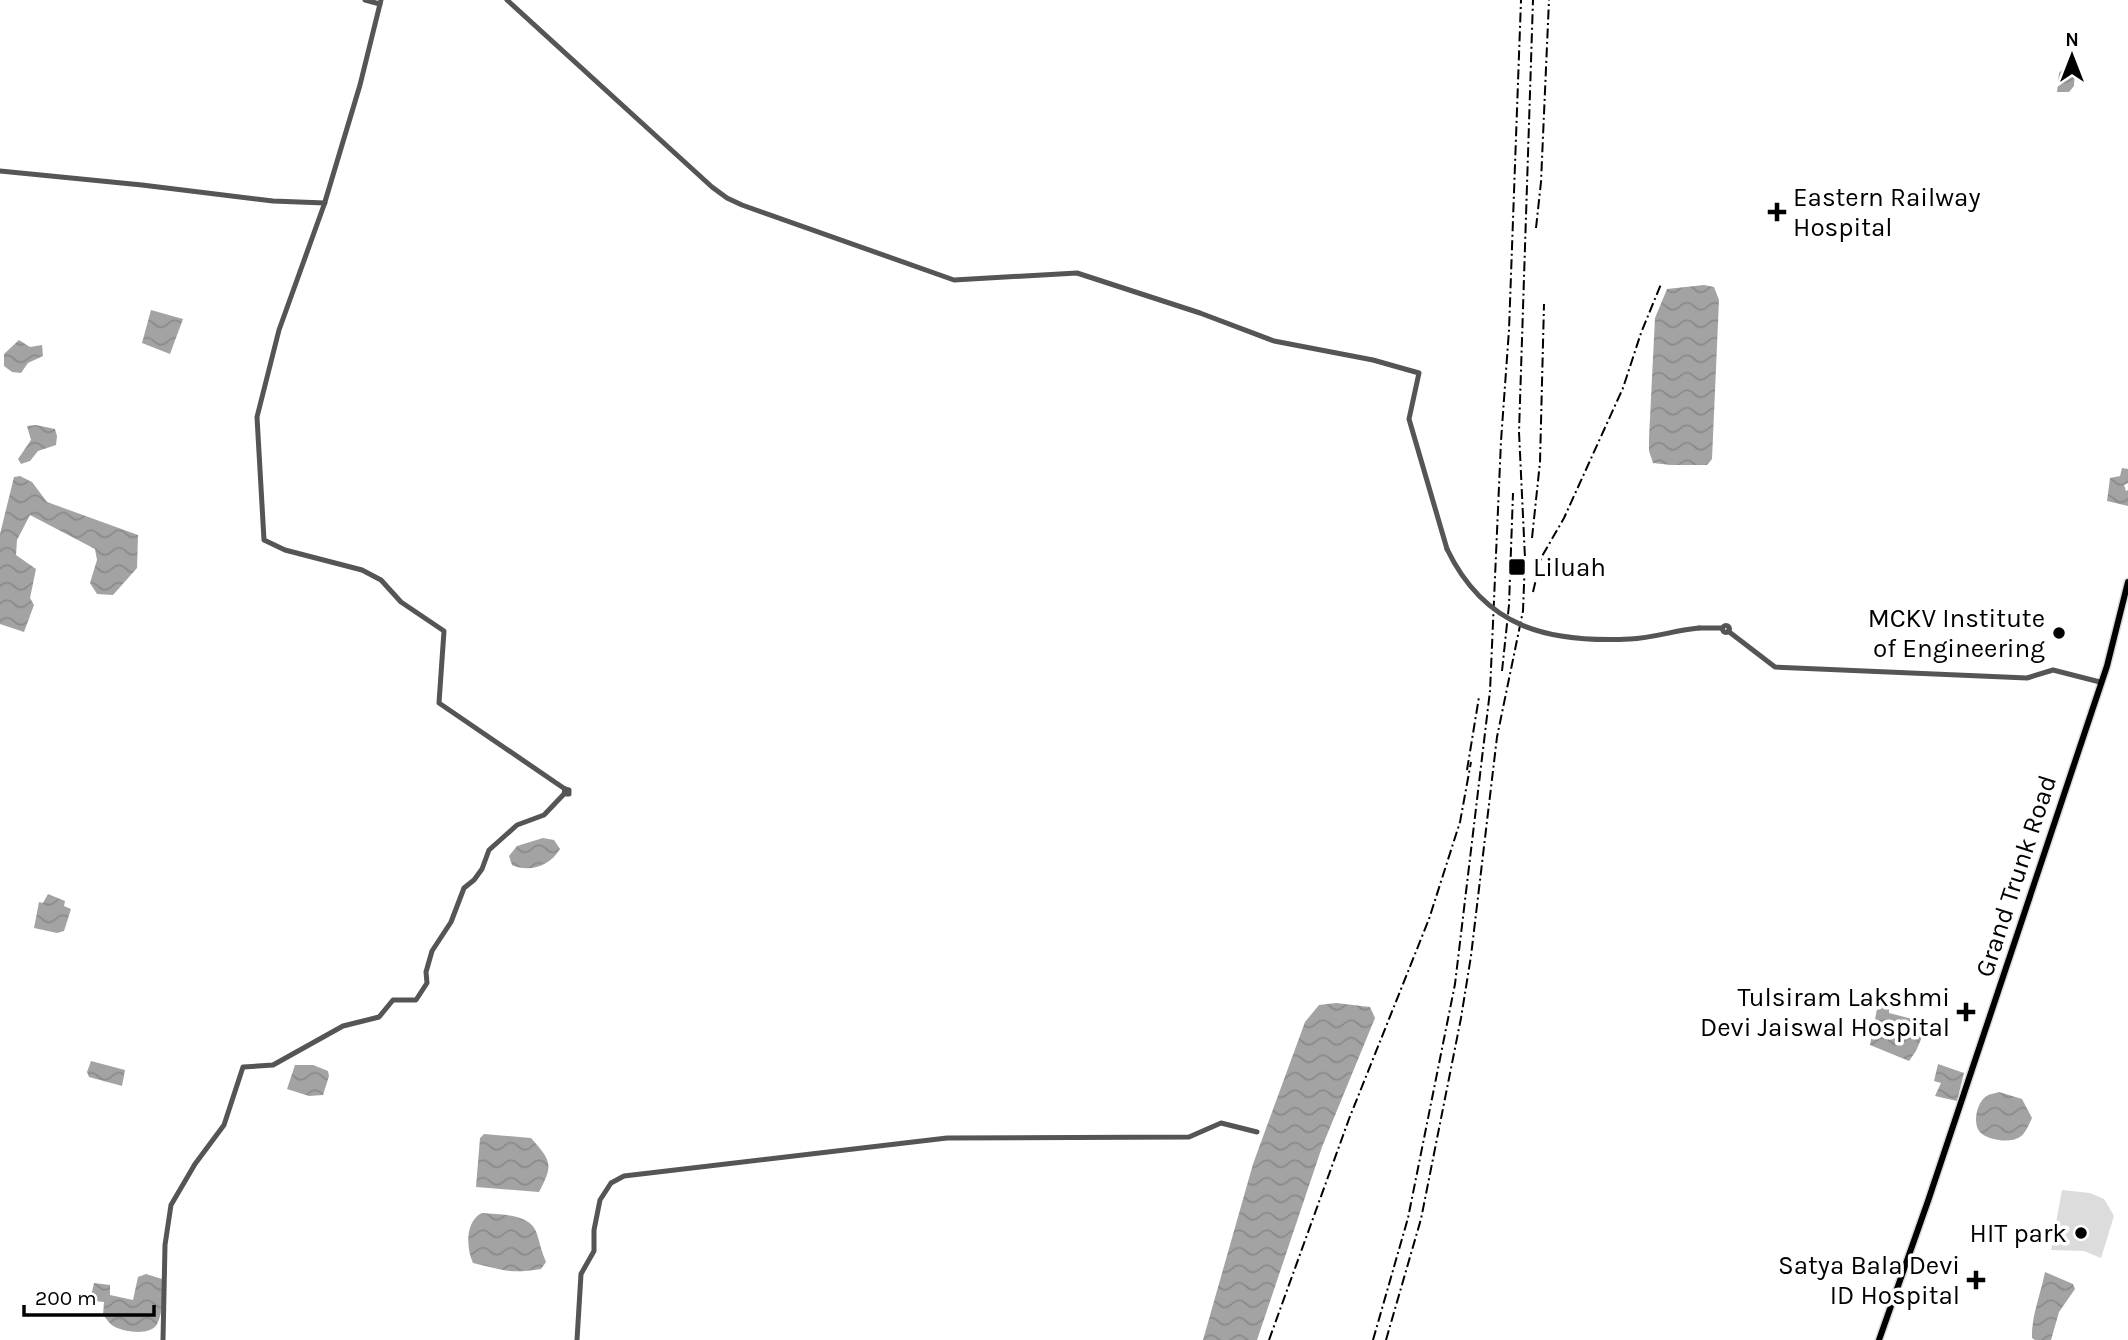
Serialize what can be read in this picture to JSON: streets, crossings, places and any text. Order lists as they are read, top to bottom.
{
  "streets": {
    "main road": ["Grand Trunk Road"]
  },
  "places": {
    "health": ["Eastern Railway Hospital", "Tulsiram Lakshmi Devi Jaiswal Hospital", "Satya Bala Devi ID Hospital"],
    "transit": ["Liluah"],
    "other": ["MCKV Institute of Engineering", "HIT park"]
  },
  "scale_bar": "200 m",
  "north": "top"
}
